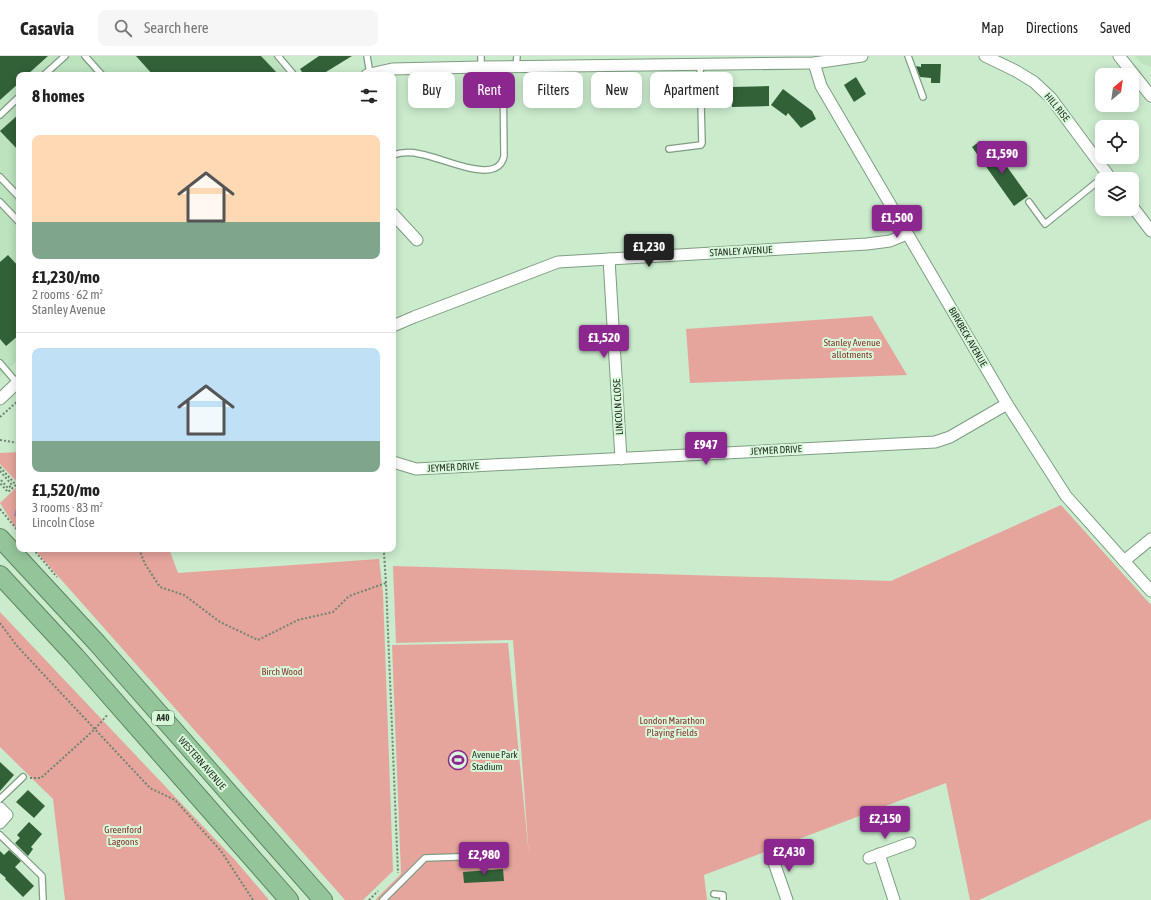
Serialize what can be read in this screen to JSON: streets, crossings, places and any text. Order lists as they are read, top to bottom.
{
  "streets": {
    "highway": ["A40", "WESTERN AVENUE"],
    "street": [
      "HILL RISE",
      "STANLEY AVENUE",
      "BIRKBECK AVENUE",
      "LINCOLN CLOSE",
      "JEYMER DRIVE"
    ]
  },
  "crossings": [
    ["STANLEY AVENUE", "BIRKBECK AVENUE"],
    ["STANLEY AVENUE", "LINCOLN CLOSE"],
    ["BIRKBECK AVENUE", "JEYMER DRIVE"],
    ["LINCOLN CLOSE", "JEYMER DRIVE"]
  ],
  "parks": [
    "Stanley Avenue allotments",
    "Birch Wood",
    "London Marathon Playing Fields",
    "Greenford Lagoons"
  ],
  "places": {
    "sports": ["Avenue Park Stadium"]
  },
  "north": "top right",
  "page": {
    "header": "Casavia",
    "search": "Search here",
    "nav": ["Map", "Directions", "Saved"],
    "chip": [
      "Buy",
      "Rent",
      "Filters",
      "New",
      "Apartment"
    ],
    "heading": "8 homes",
    "list": [
      {
        "name": "£1,230/mo",
        "note": "2 rooms · 62 m² · Stanley Avenue"
      },
      {
        "name": "£1,520/mo",
        "note": "3 rooms · 83 m² · Lincoln Close"
      }
    ],
    "price": [
      "£1,590",
      "£1,500",
      "£1,230",
      "£1,520",
      "£947",
      "£2,150",
      "£2,430",
      "£2,980"
    ]
  }
}
